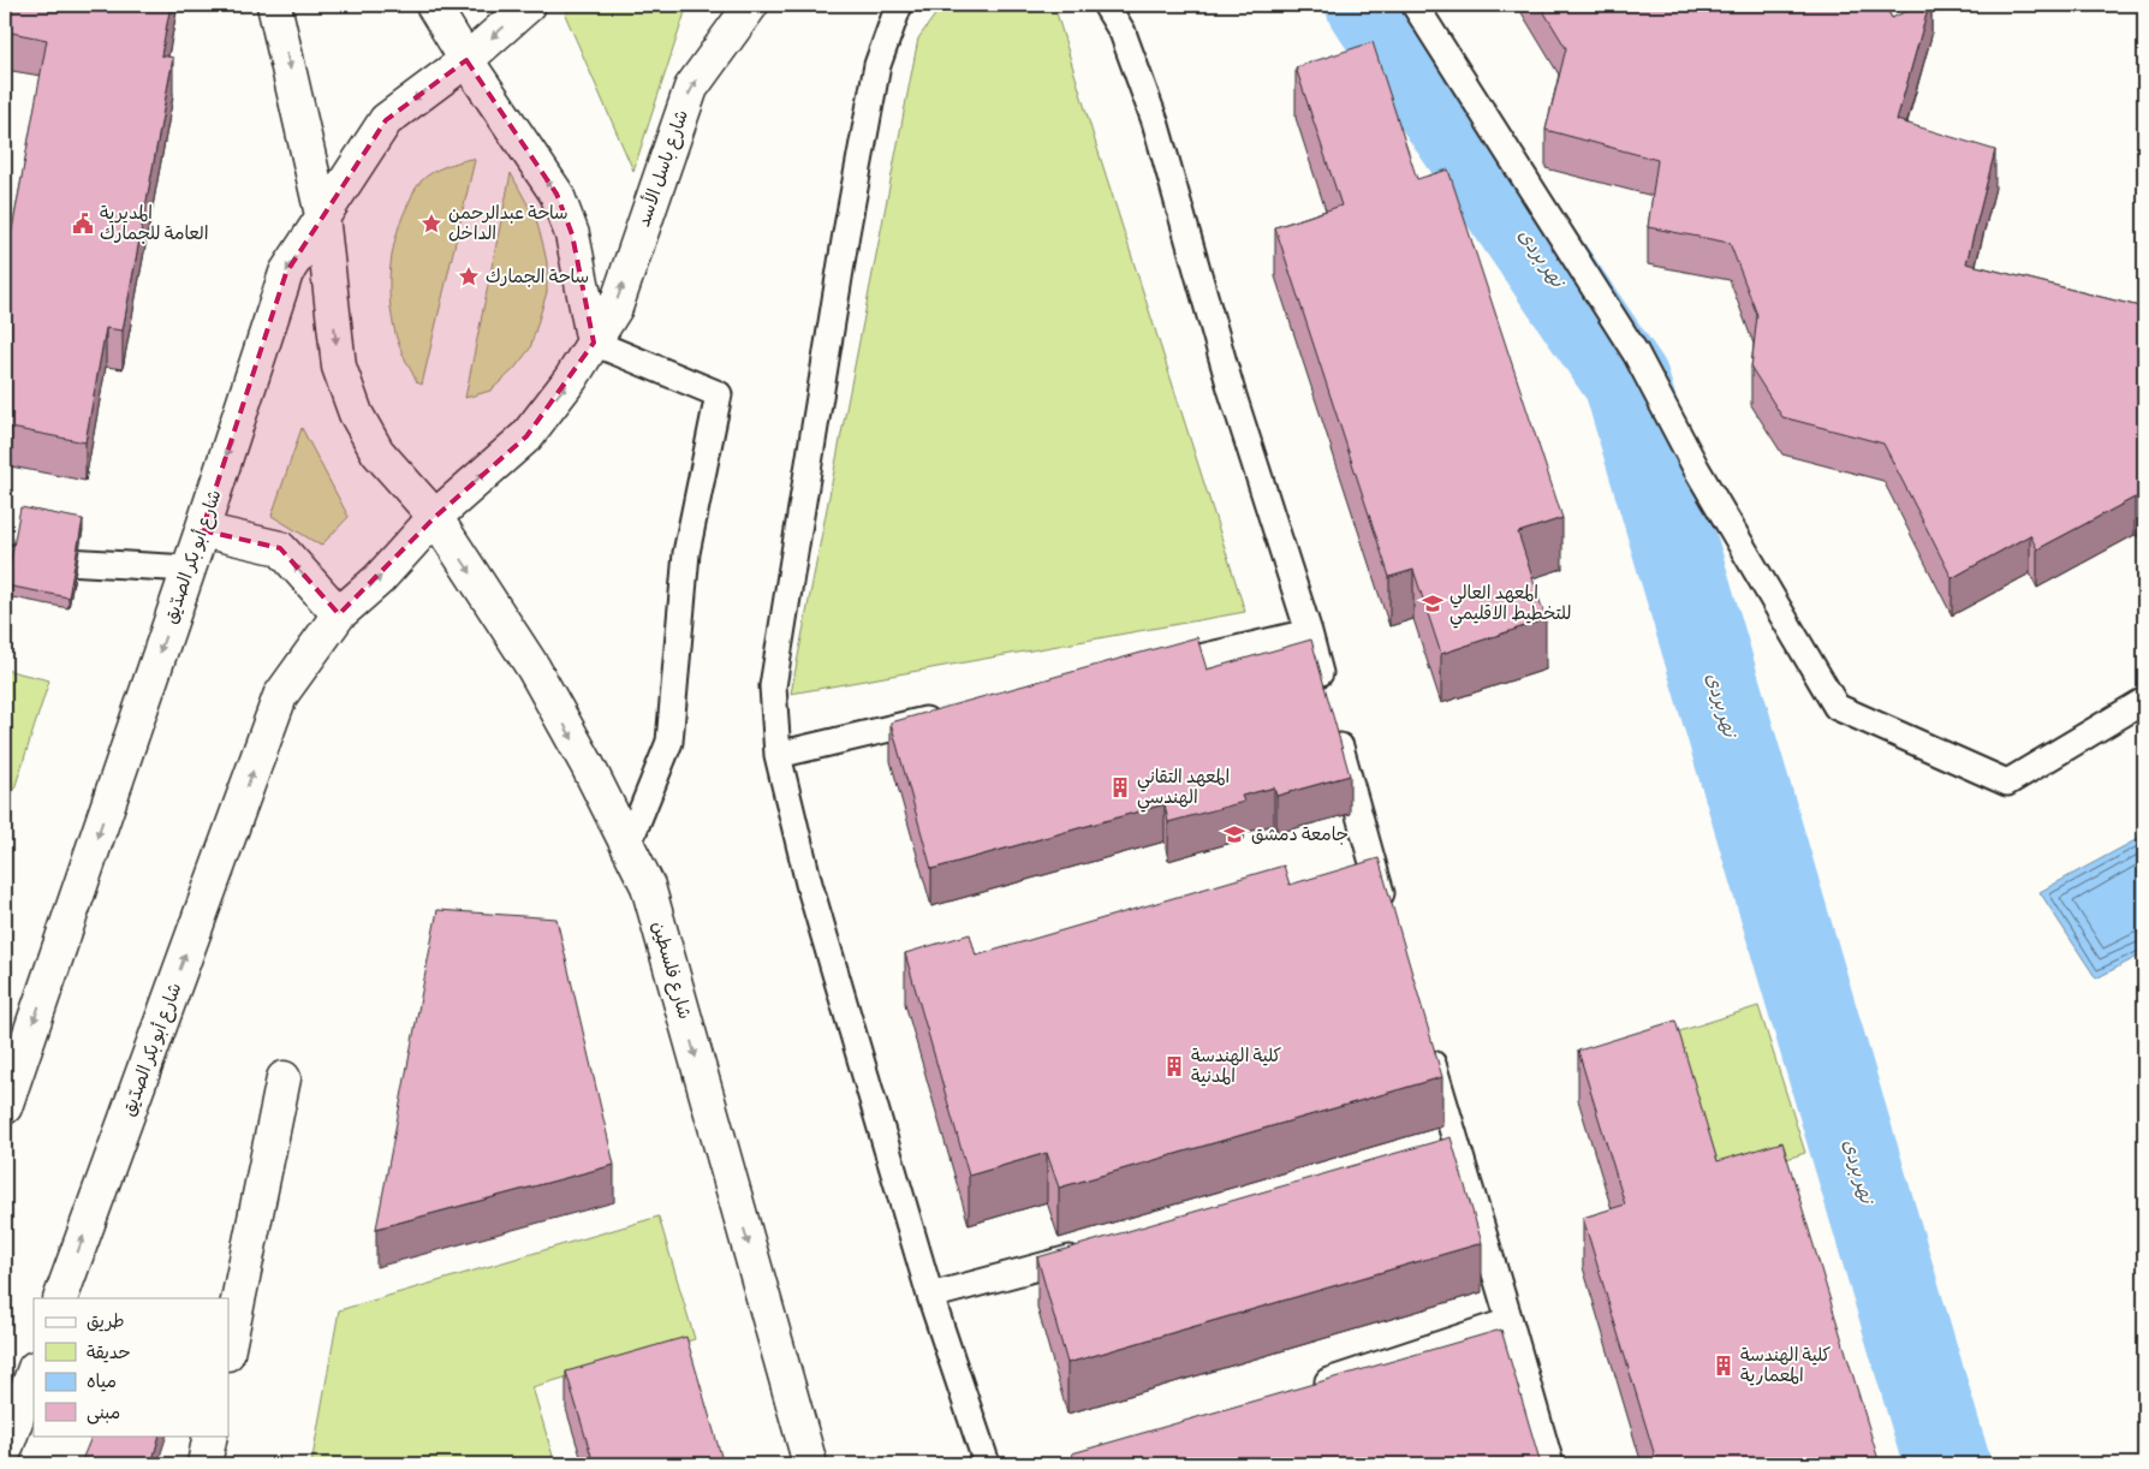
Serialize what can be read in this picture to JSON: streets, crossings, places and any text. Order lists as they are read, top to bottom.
{
  "streets": {
    "main road": ["شارع باسل الأسد", "شارع أبو بكر الصدّيق", "شارع فلسطين"]
  },
  "crossings": [
    ["شارع باسل الأسد", "شارع أبو بكر الصدّيق"],
    ["شارع أبو بكر الصدّيق", "شارع فلسطين"]
  ],
  "one_way": ["شارع باسل الأسد", "شارع فلسطين"],
  "water": ["نهر بردى"],
  "places": {
    "public building": ["المديرية العامة للجمارك"],
    "place": ["ساحة عبدالرحمن الداخل", "ساحة الجمارك"],
    "school or university": ["المعهد العالي للتخطيط الاقليمي", "جامعة دمشق"],
    "building": ["المعهد التقاني الهندسي", "كلية الهندسة المدنية", "كلية الهندسة المعمارية"]
  },
  "legend": [
    "طريق",
    "حديقة",
    "مياه",
    "مبنى"
  ]
}
